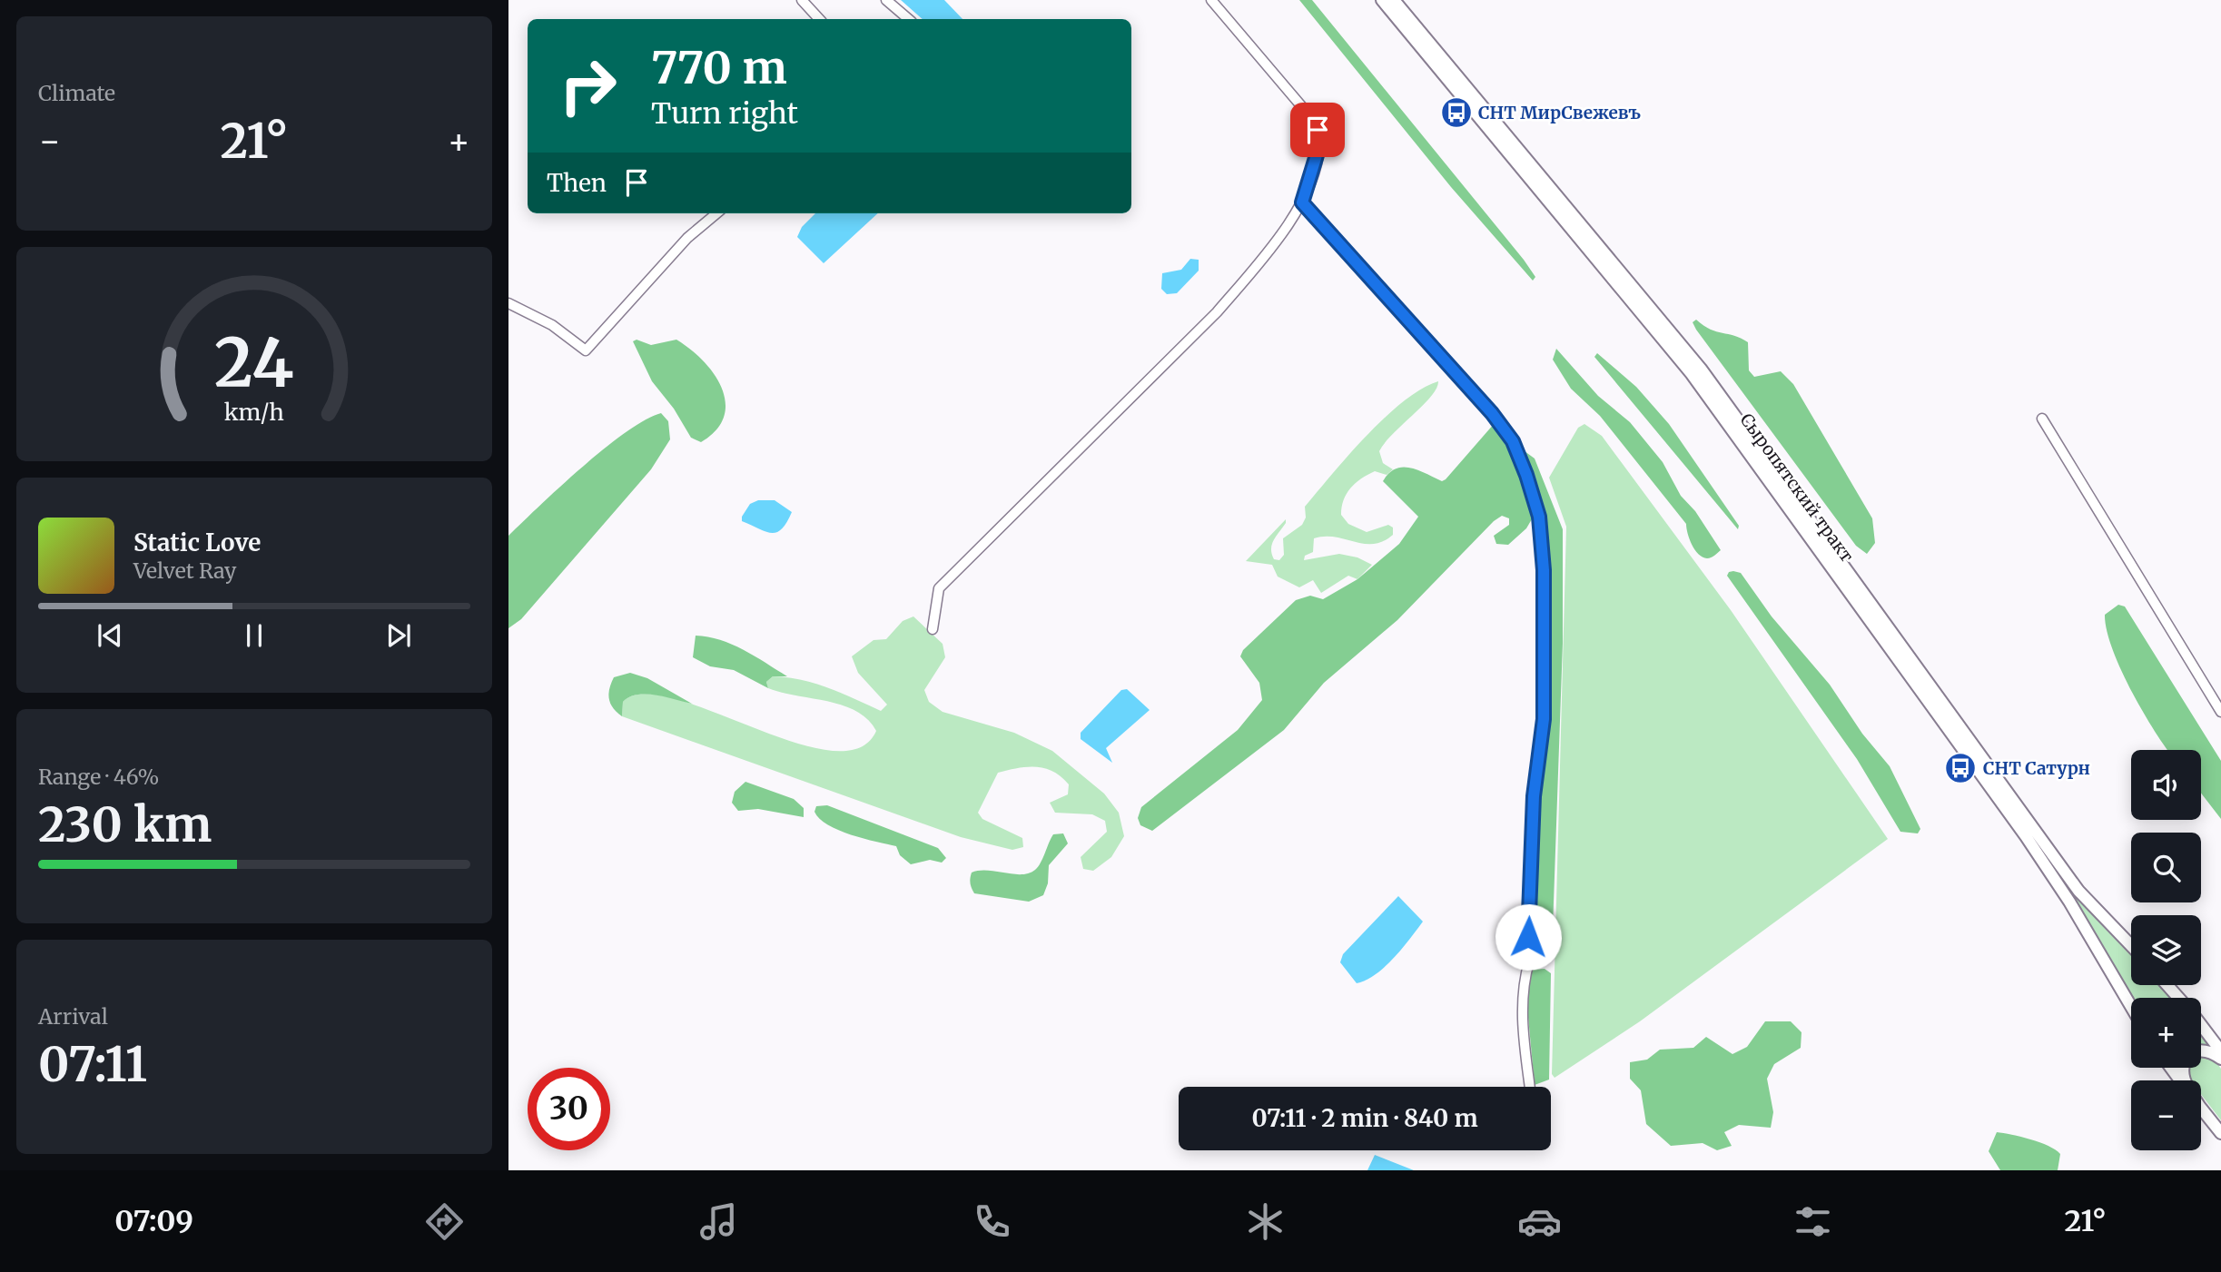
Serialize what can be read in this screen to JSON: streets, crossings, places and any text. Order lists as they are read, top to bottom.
{
  "streets": {
    "main road": ["Сыропятский тракт"]
  },
  "places": {
    "bus stop": ["СНТ МирСвежевъ", "СНТ Сатурн"]
  },
  "page": {
    "tile": [
      "Climate",
      ["Range · 46%", "230 km"],
      ["Arrival", "07:11"]
    ],
    "turn": ["770 m", "Turn right"],
    "heat": ["−", "21°", "+"],
    "then": "Then",
    "song": ["Static Love", "Velvet Ray"],
    "map_buttons": ["+", "−"],
    "limit": "30",
    "trip": "07:11 · 2 min · 840 m",
    "tabs": ["07:09", "21°"],
    "gauge": ["24", "km/h"]
  }
}
